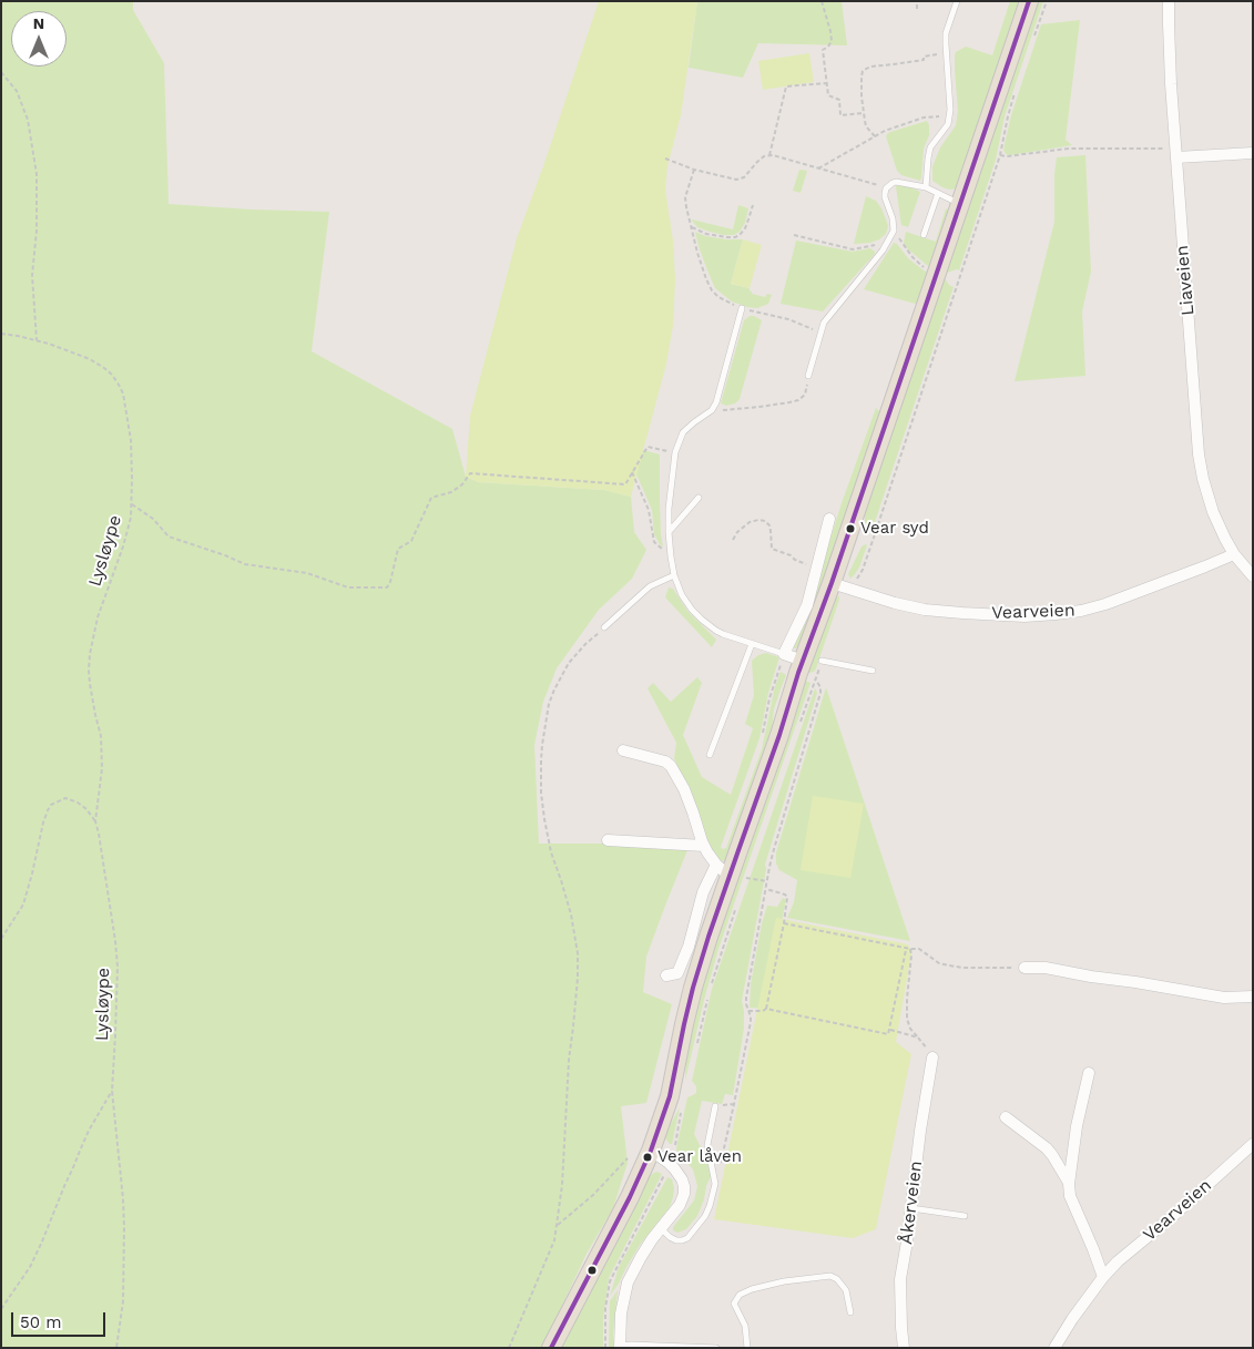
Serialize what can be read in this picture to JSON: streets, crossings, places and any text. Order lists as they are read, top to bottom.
{
  "streets": {
    "street": ["Liaveien", "Vearveien", "Åkerveien"],
    "path": ["Lysløype"]
  },
  "crossings": [
    ["Liaveien", "Vearveien"]
  ],
  "places": ["Vear syd", "Vear låven"],
  "scale_bar": "50 m",
  "north": "top"
}
